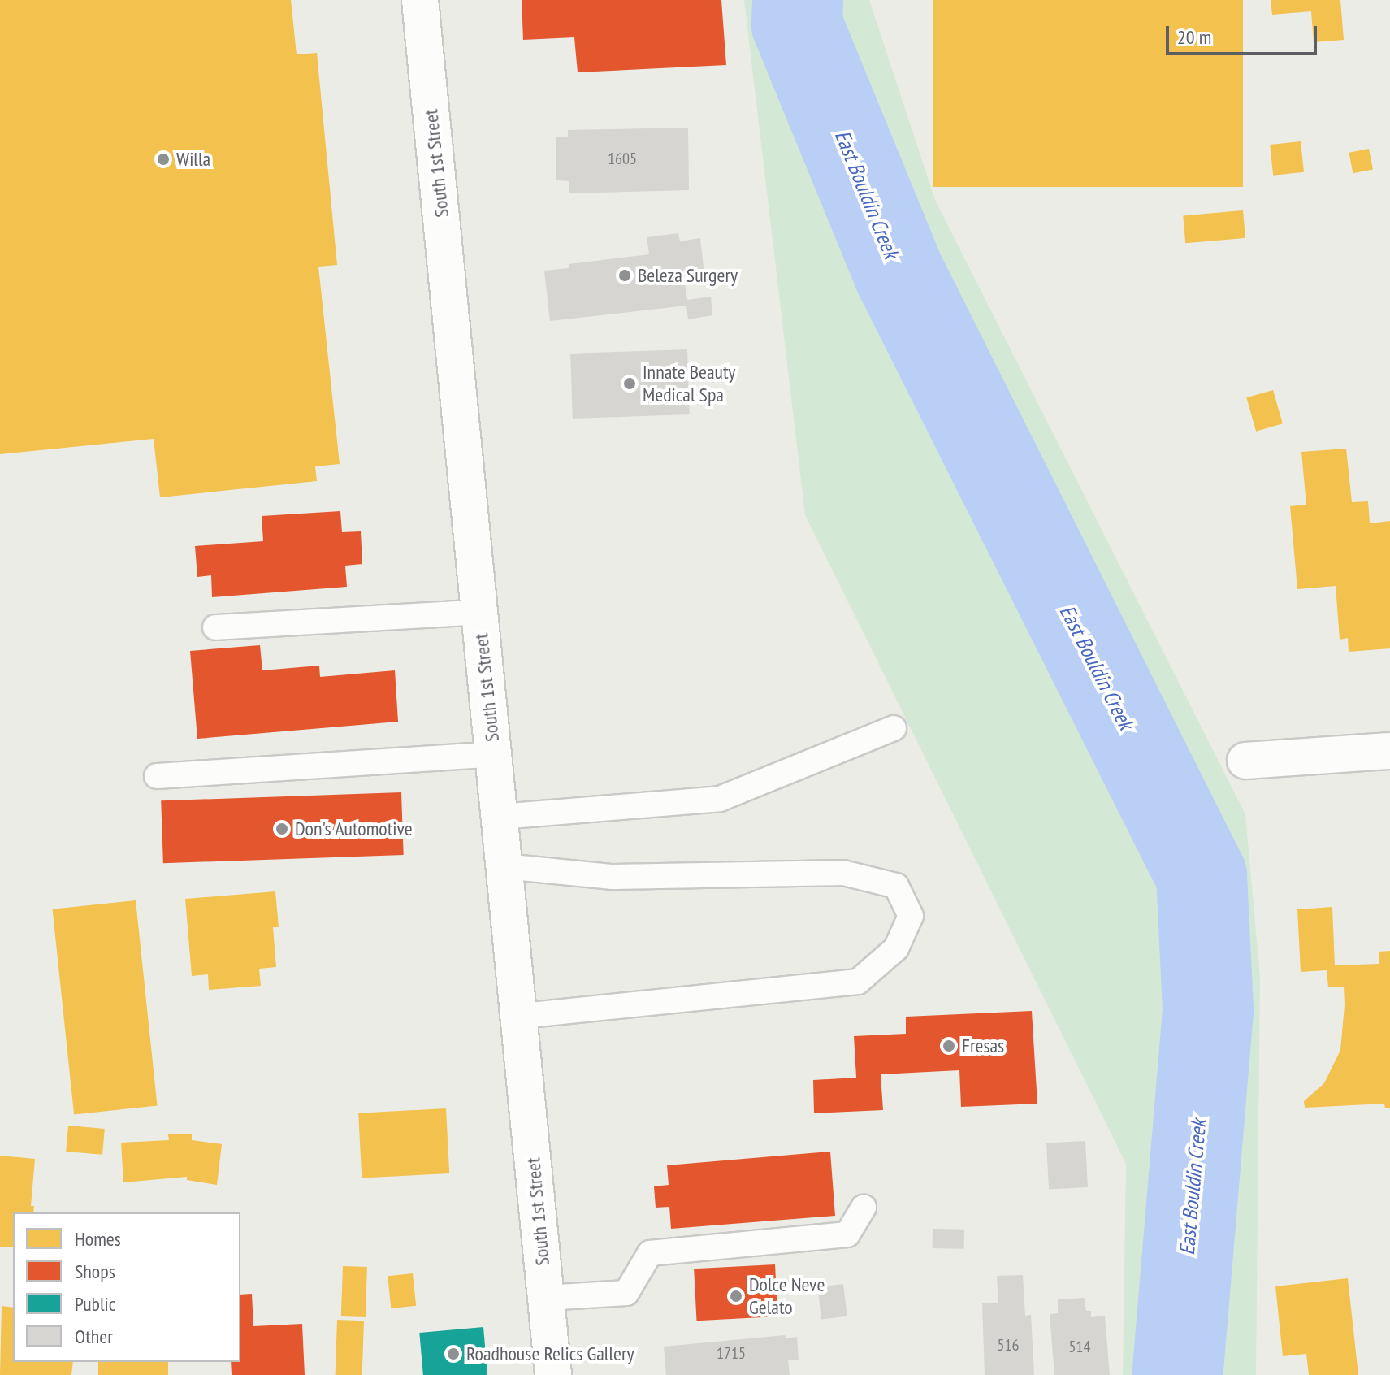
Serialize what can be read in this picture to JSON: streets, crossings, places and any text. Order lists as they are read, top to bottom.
{
  "streets": {
    "main road": ["South 1st Street"]
  },
  "water": ["East Bouldin Creek"],
  "places": [
    "Willa",
    "Beleza Surgery",
    "Innate Beauty Medical Spa",
    "Don's Automotive",
    "Fresas",
    "Dolce Neve Gelato",
    "Roadhouse Relics Gallery"
  ],
  "house_numbers": [
    "1605",
    "516",
    "514",
    "1715"
  ],
  "legend": [
    "Homes",
    "Shops",
    "Public",
    "Other"
  ],
  "scale_bar": "20 m"
}
